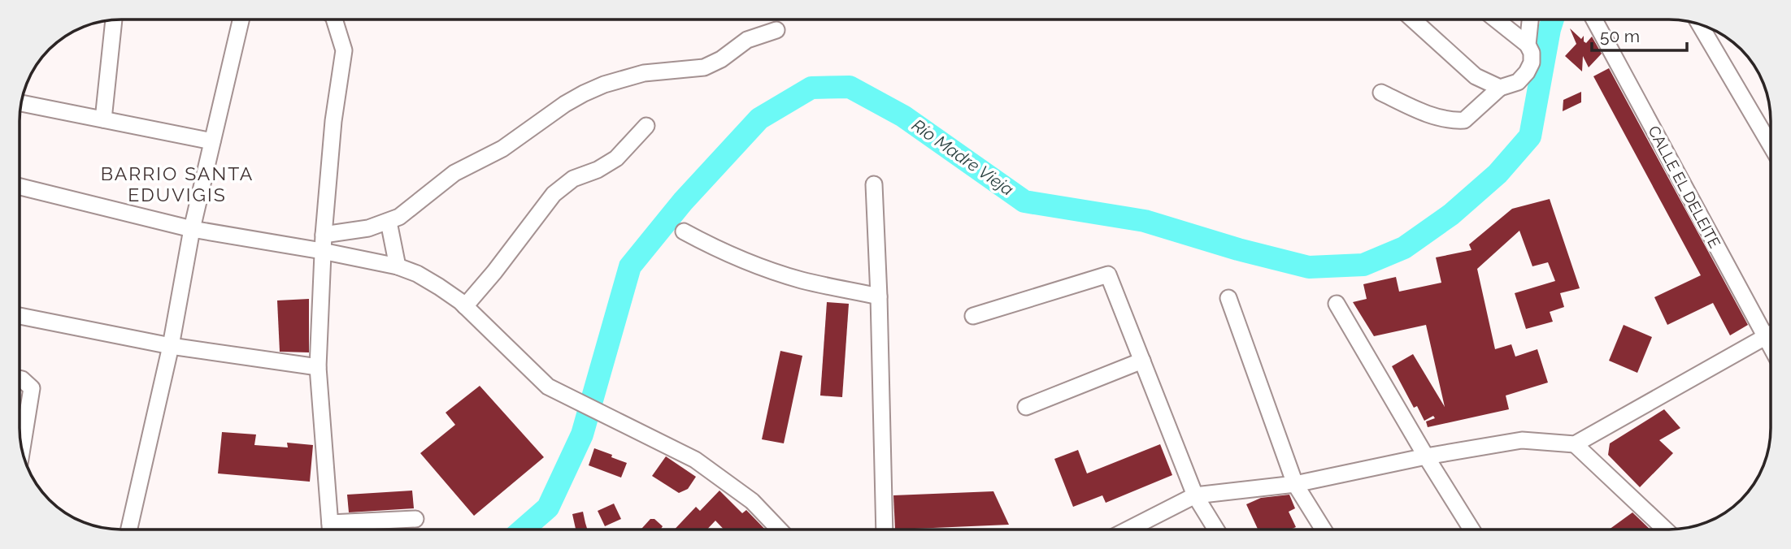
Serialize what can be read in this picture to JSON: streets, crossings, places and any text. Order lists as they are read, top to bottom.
{
  "streets": {
    "street": ["CALLE EL DELEITE"]
  },
  "districts": ["BARRIO SANTA EDUVIGIS"],
  "water": ["Río Madre Vieja"],
  "scale_bar": "50 m"
}
